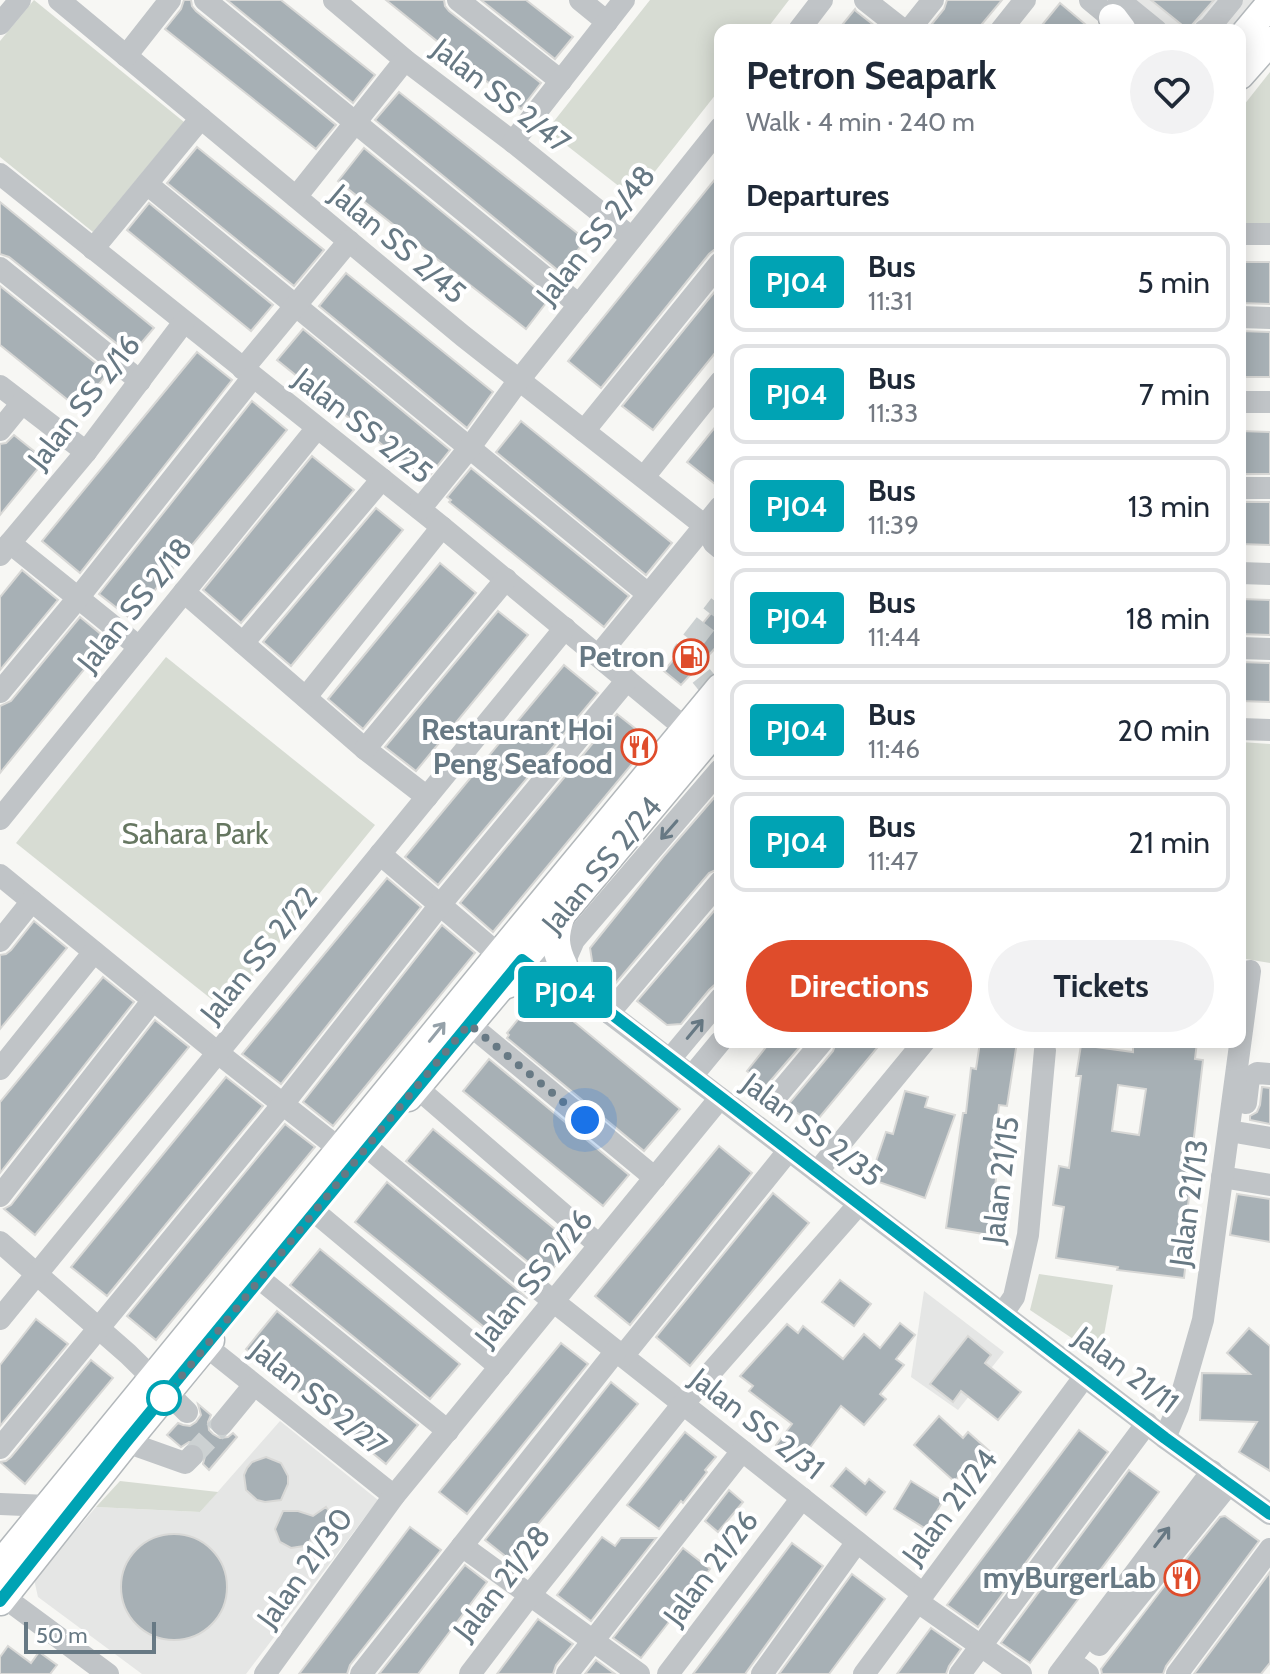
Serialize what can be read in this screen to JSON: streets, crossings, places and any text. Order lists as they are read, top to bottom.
{
  "streets": {
    "main road": ["Jalan SS 2/24"],
    "street": [
      "Jalan SS 2/47",
      "Jalan SS 2/48",
      "Jalan SS 2/45",
      "Jalan SS 2/16",
      "Jalan SS 2/25",
      "Jalan SS 2/18",
      "Jalan SS 2/22",
      "Jalan SS 2/35",
      "Jalan 21/15",
      "Jalan 21/13",
      "Jalan SS 2/26",
      "Jalan 21/11",
      "Jalan SS 2/27",
      "Jalan SS 2/31",
      "Jalan 21/24",
      "Jalan 21/30",
      "Jalan 21/26",
      "Jalan 21/28"
    ]
  },
  "crossings": [
    ["Jalan SS 2/47", "Jalan SS 2/48"],
    ["Jalan SS 2/48", "Jalan SS 2/45"],
    ["Jalan SS 2/48", "Jalan SS 2/25"],
    ["Jalan SS 2/16", "Jalan SS 2/25"],
    ["Jalan SS 2/25", "Jalan SS 2/18"],
    ["Jalan SS 2/25", "Jalan SS 2/24"],
    ["Jalan SS 2/25", "Jalan SS 2/22"],
    ["Jalan SS 2/24", "Jalan SS 2/35"],
    ["Jalan SS 2/24", "Jalan SS 2/27"],
    ["Jalan SS 2/24", "Jalan SS 2/31"],
    ["Jalan SS 2/22", "Jalan SS 2/35"],
    ["Jalan SS 2/22", "Jalan SS 2/31"],
    ["Jalan SS 2/35", "Jalan SS 2/26"],
    ["Jalan SS 2/35", "Jalan 21/11"],
    ["Jalan SS 2/35", "Jalan 21/28"],
    ["Jalan 21/15", "Jalan 21/11"],
    ["Jalan 21/13", "Jalan 21/11"],
    ["Jalan SS 2/26", "Jalan SS 2/27"],
    ["Jalan SS 2/26", "Jalan SS 2/31"],
    ["Jalan SS 2/26", "Jalan 21/30"],
    ["Jalan 21/11", "Jalan 21/24"],
    ["Jalan SS 2/27", "Jalan 21/30"],
    ["Jalan SS 2/31", "Jalan 21/24"],
    ["Jalan SS 2/31", "Jalan 21/26"],
    ["Jalan SS 2/31", "Jalan 21/28"]
  ],
  "parks": ["Sahara Park"],
  "places": {
    "fuel station": ["Petron"],
    "restaurant": ["Restaurant Hoi Peng Seafood", "myBurgerLab"]
  },
  "lines": ["bus line PJ04"],
  "scale_bar": "50 m",
  "page": {
    "on_map": "PJ04",
    "heading": [
      ["Petron Seapark", "Walk · 4 min · 240 m"],
      "Departures"
    ],
    "list": [
      {
        "mark": "PJ04",
        "name": "Bus",
        "note": "11:31",
        "value": "5 min"
      },
      {
        "mark": "PJ04",
        "name": "Bus",
        "note": "11:33",
        "value": "7 min"
      },
      {
        "mark": "PJ04",
        "name": "Bus",
        "note": "11:39",
        "value": "13 min"
      },
      {
        "mark": "PJ04",
        "name": "Bus",
        "note": "11:44",
        "value": "18 min"
      },
      {
        "mark": "PJ04",
        "name": "Bus",
        "note": "11:46",
        "value": "20 min"
      },
      {
        "mark": "PJ04",
        "name": "Bus",
        "note": "11:47",
        "value": "21 min"
      }
    ],
    "buttons": ["Directions", "Tickets"],
    "scale": "50 m"
  }
}
